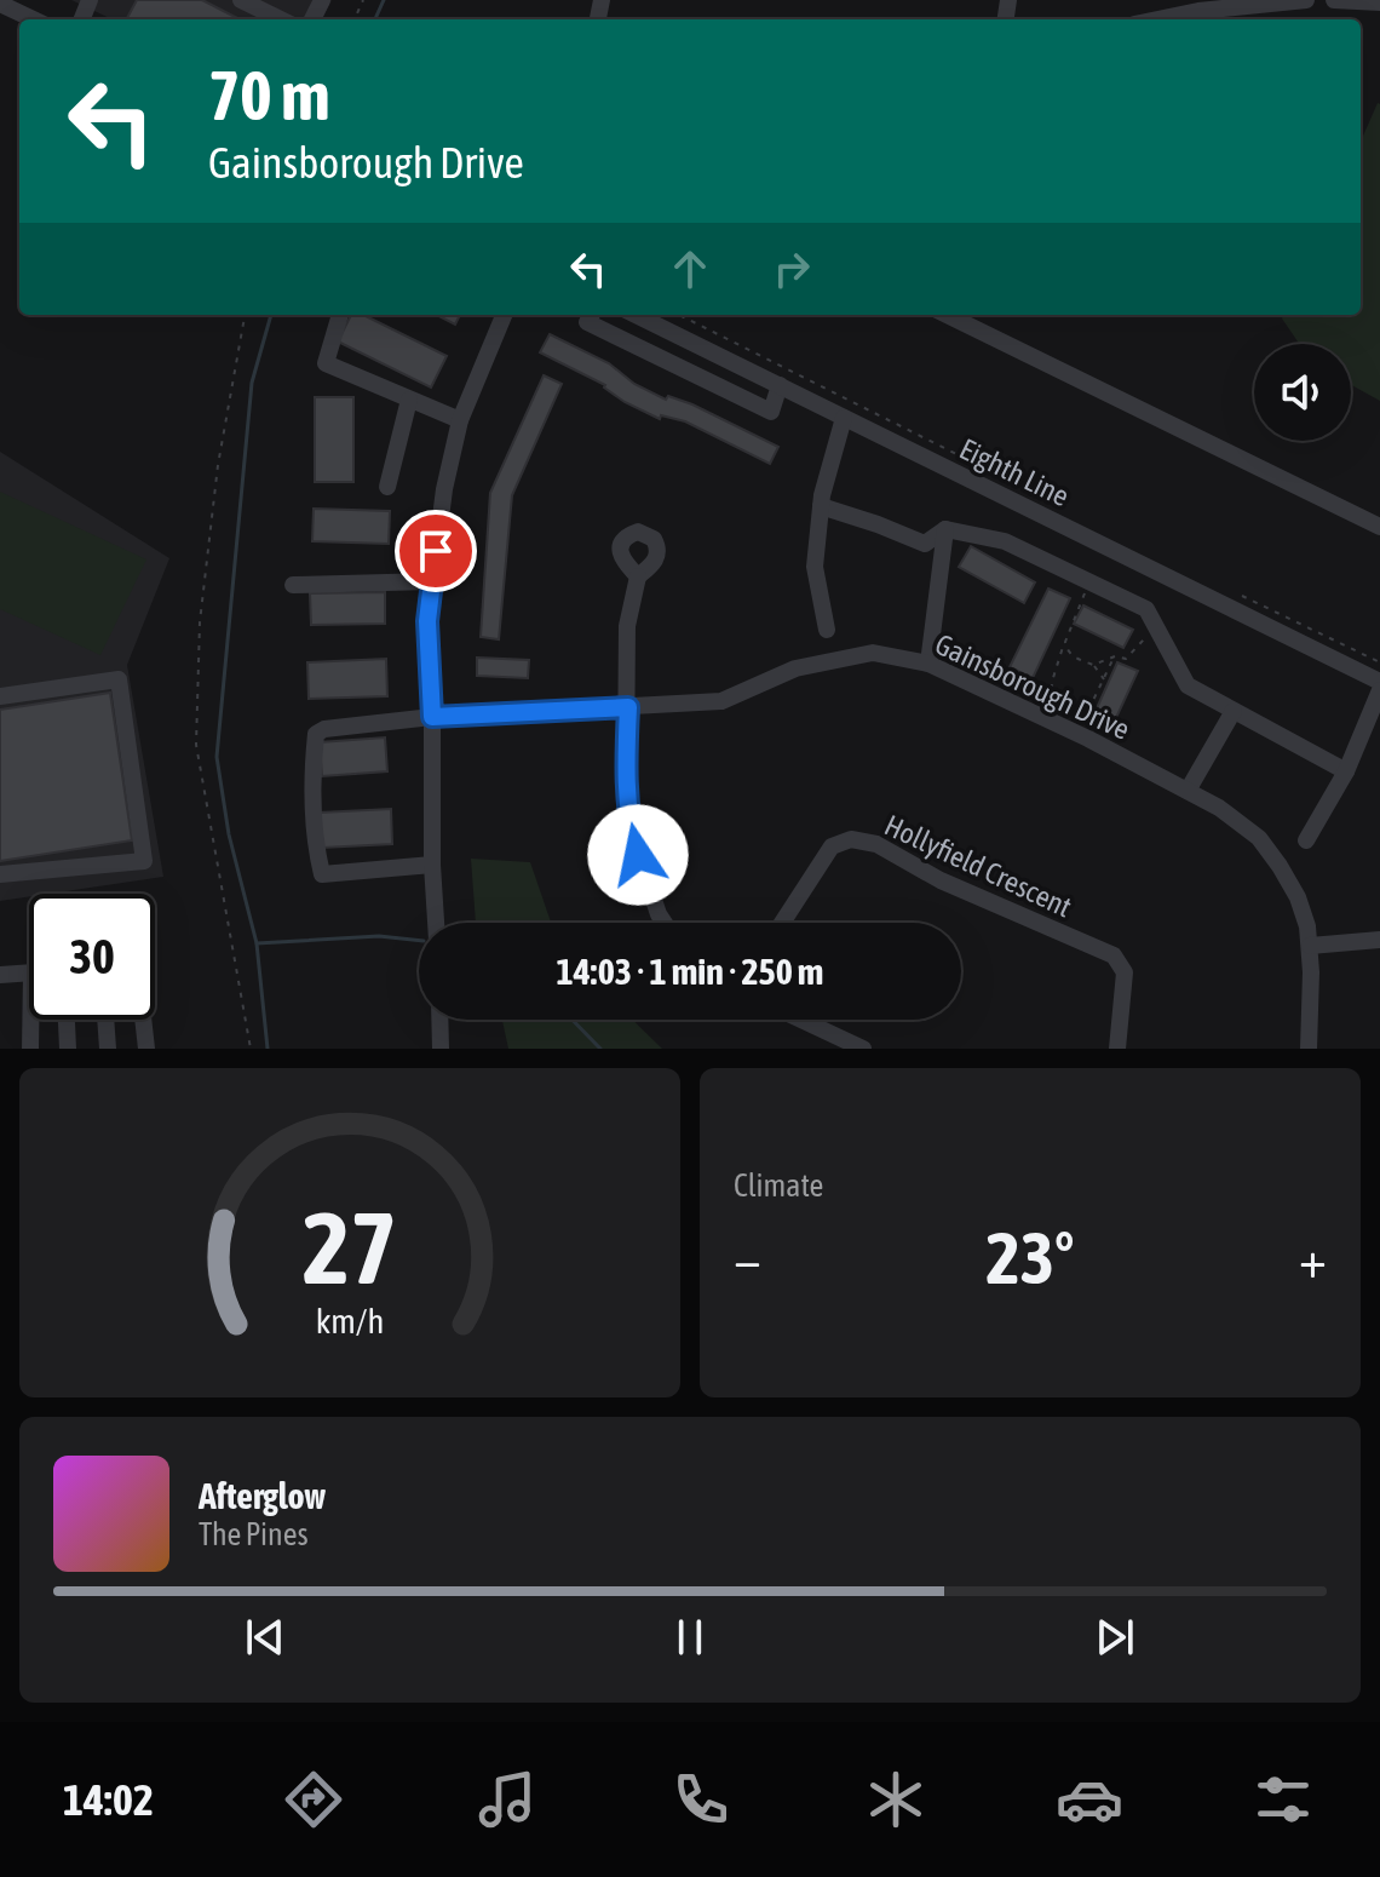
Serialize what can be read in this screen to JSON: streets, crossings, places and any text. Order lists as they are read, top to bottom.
{
  "streets": {
    "street": ["Eighth Line", "Gainsborough Drive", "Hollyfield Crescent"]
  },
  "page": {
    "turn": ["70 m", "Gainsborough Drive"],
    "limit": "30",
    "trip": "14:03 · 1 min · 250 m",
    "tile": "Climate",
    "heat": ["−", "23°", "+"],
    "song": ["Afterglow", "The Pines"],
    "tabs": "14:02",
    "gauge": ["27", "km/h"]
  }
}
